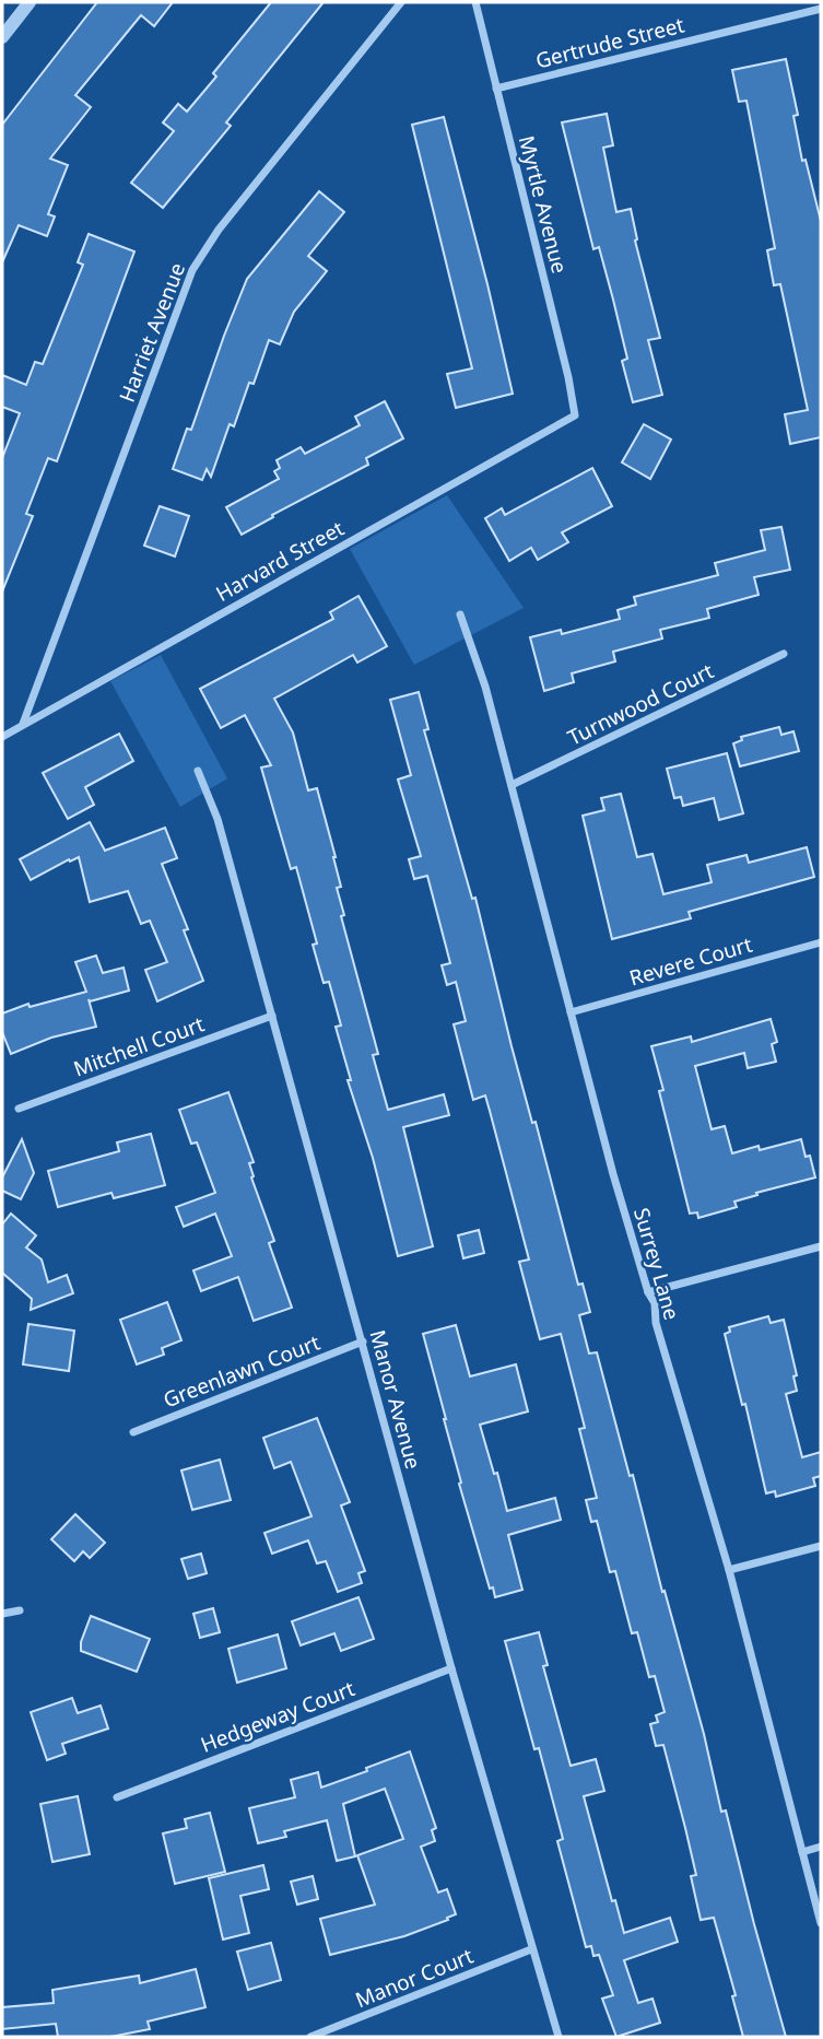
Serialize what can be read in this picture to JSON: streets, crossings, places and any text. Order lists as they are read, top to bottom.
{
  "streets": {
    "street": [
      "Gertrude Street",
      "Myrtle Avenue",
      "Harriet Avenue",
      "Harvard Street",
      "Turnwood Court",
      "Revere Court",
      "Mitchell Court",
      "Surrey Lane",
      "Greenlawn Court",
      "Manor Avenue",
      "Hedgeway Court",
      "Manor Court"
    ]
  },
  "crossings": [
    ["Gertrude Street", "Myrtle Avenue"],
    ["Myrtle Avenue", "Harvard Street"],
    ["Harriet Avenue", "Harvard Street"],
    ["Turnwood Court", "Surrey Lane"],
    ["Revere Court", "Surrey Lane"],
    ["Mitchell Court", "Manor Avenue"],
    ["Greenlawn Court", "Manor Avenue"],
    ["Manor Avenue", "Hedgeway Court"],
    ["Manor Avenue", "Manor Court"]
  ]
}
